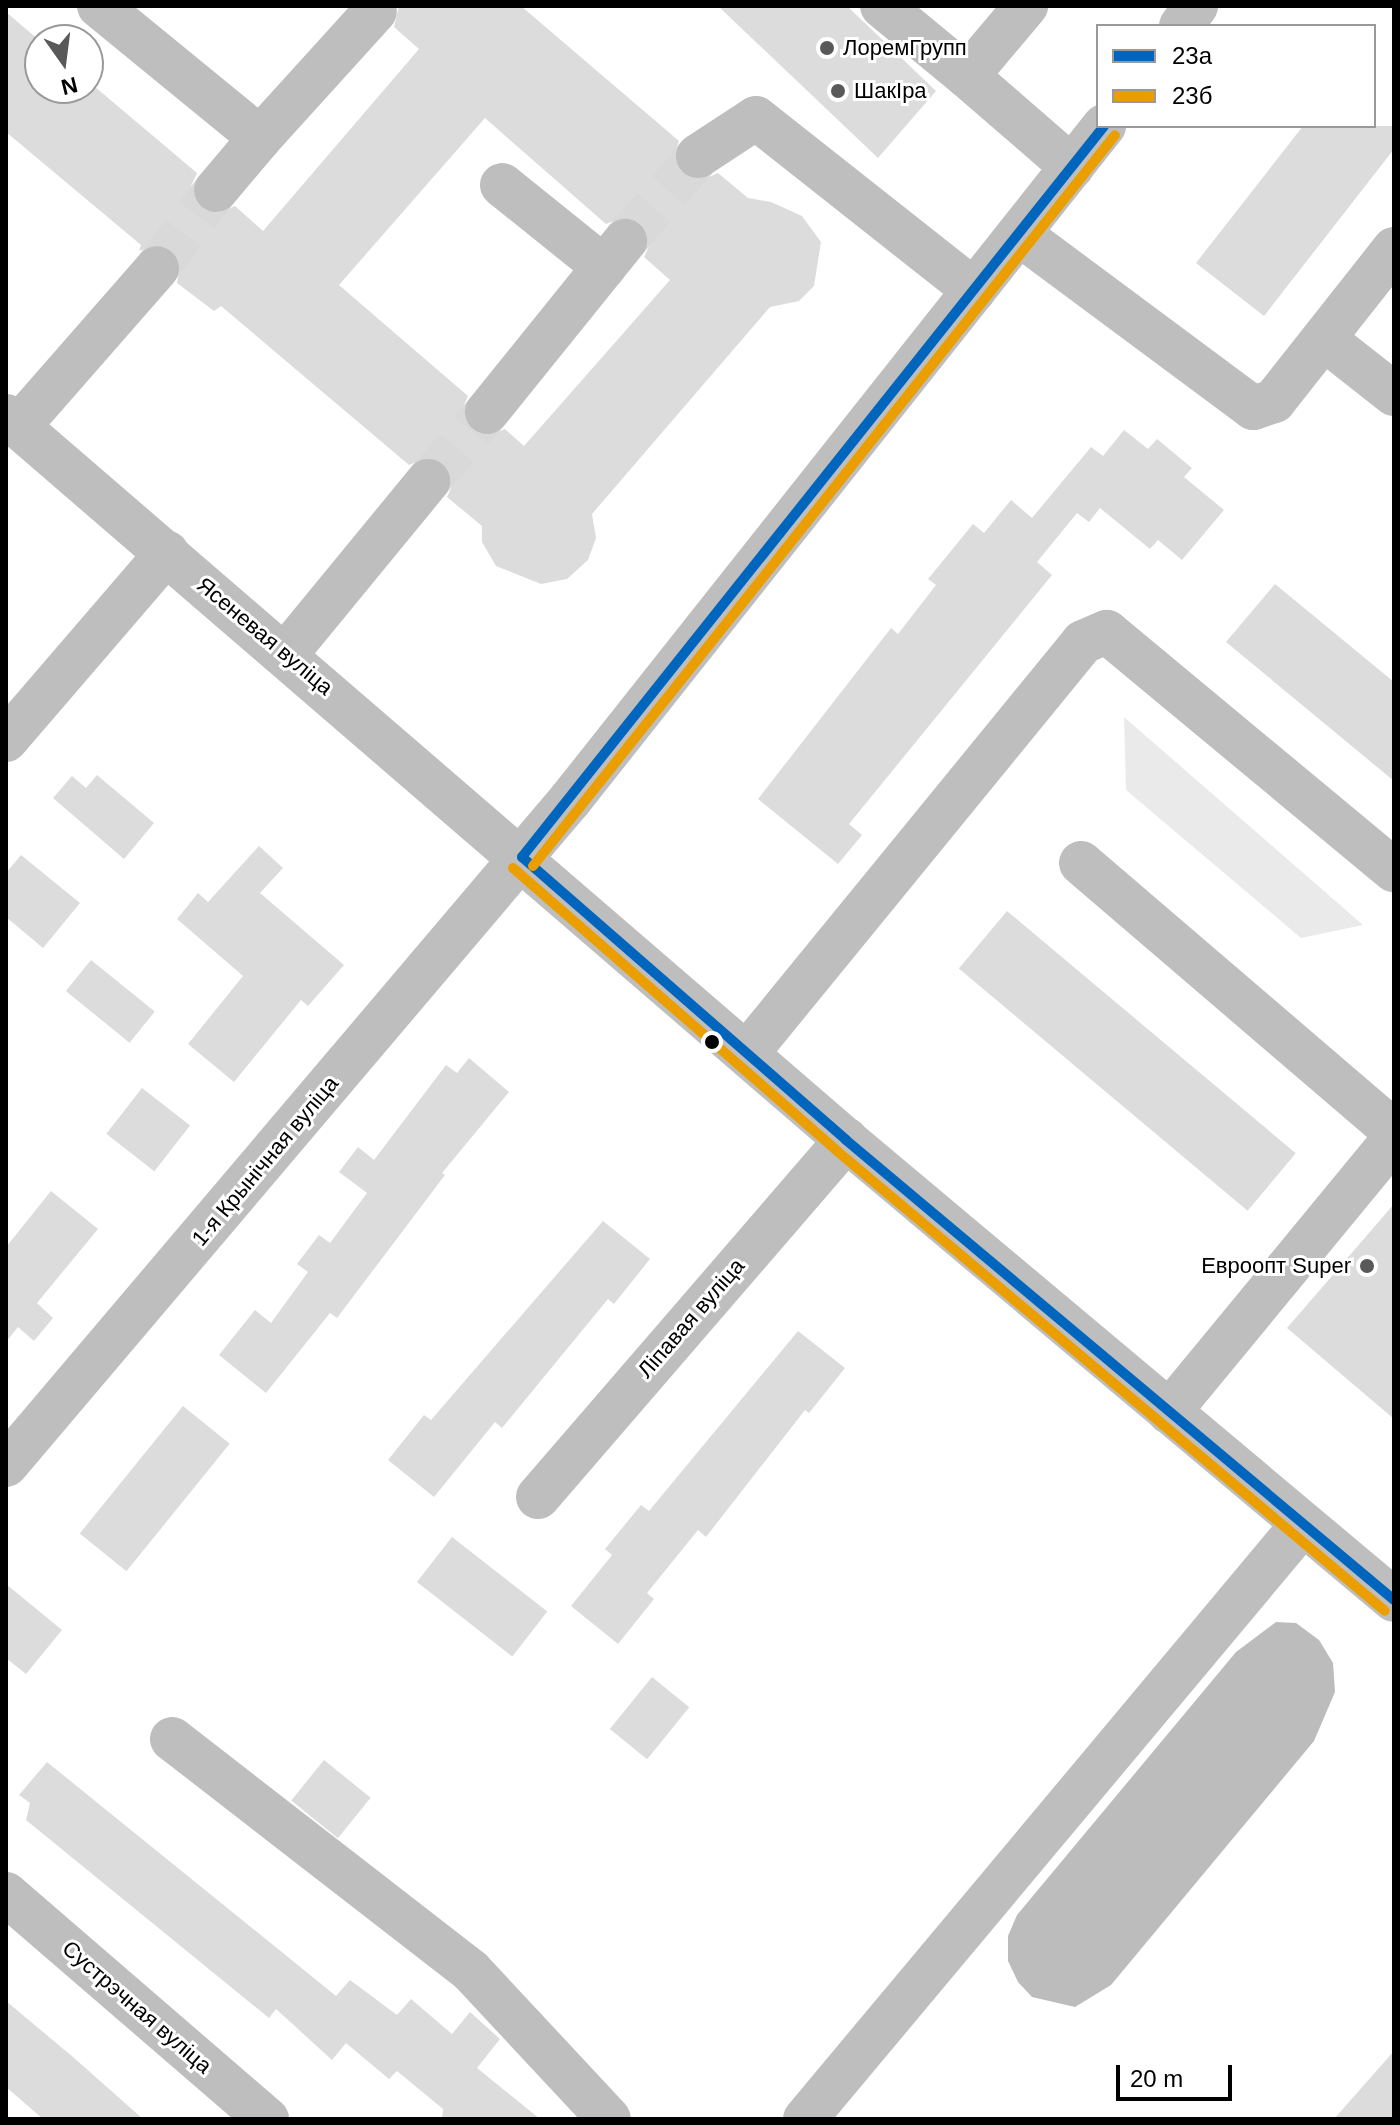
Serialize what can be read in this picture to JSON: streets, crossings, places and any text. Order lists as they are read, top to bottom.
{
  "streets": {
    "street": [
      "Ясеневая вуліца",
      "1-я Крынічная вуліца",
      "Ліпавая вуліца",
      "Сустрэчная вуліца"
    ]
  },
  "crossings": [
    ["Ясеневая вуліца", "1-я Крынічная вуліца"],
    ["Ясеневая вуліца", "Ліпавая вуліца"]
  ],
  "places": ["ЛоремГрупп", "ШакІра", "Евроопт Super"],
  "lines": ["transit line 23а", "transit line 23б"],
  "legend": ["23а", "23б"],
  "scale_bar": "20 m",
  "north": "bottom"
}
